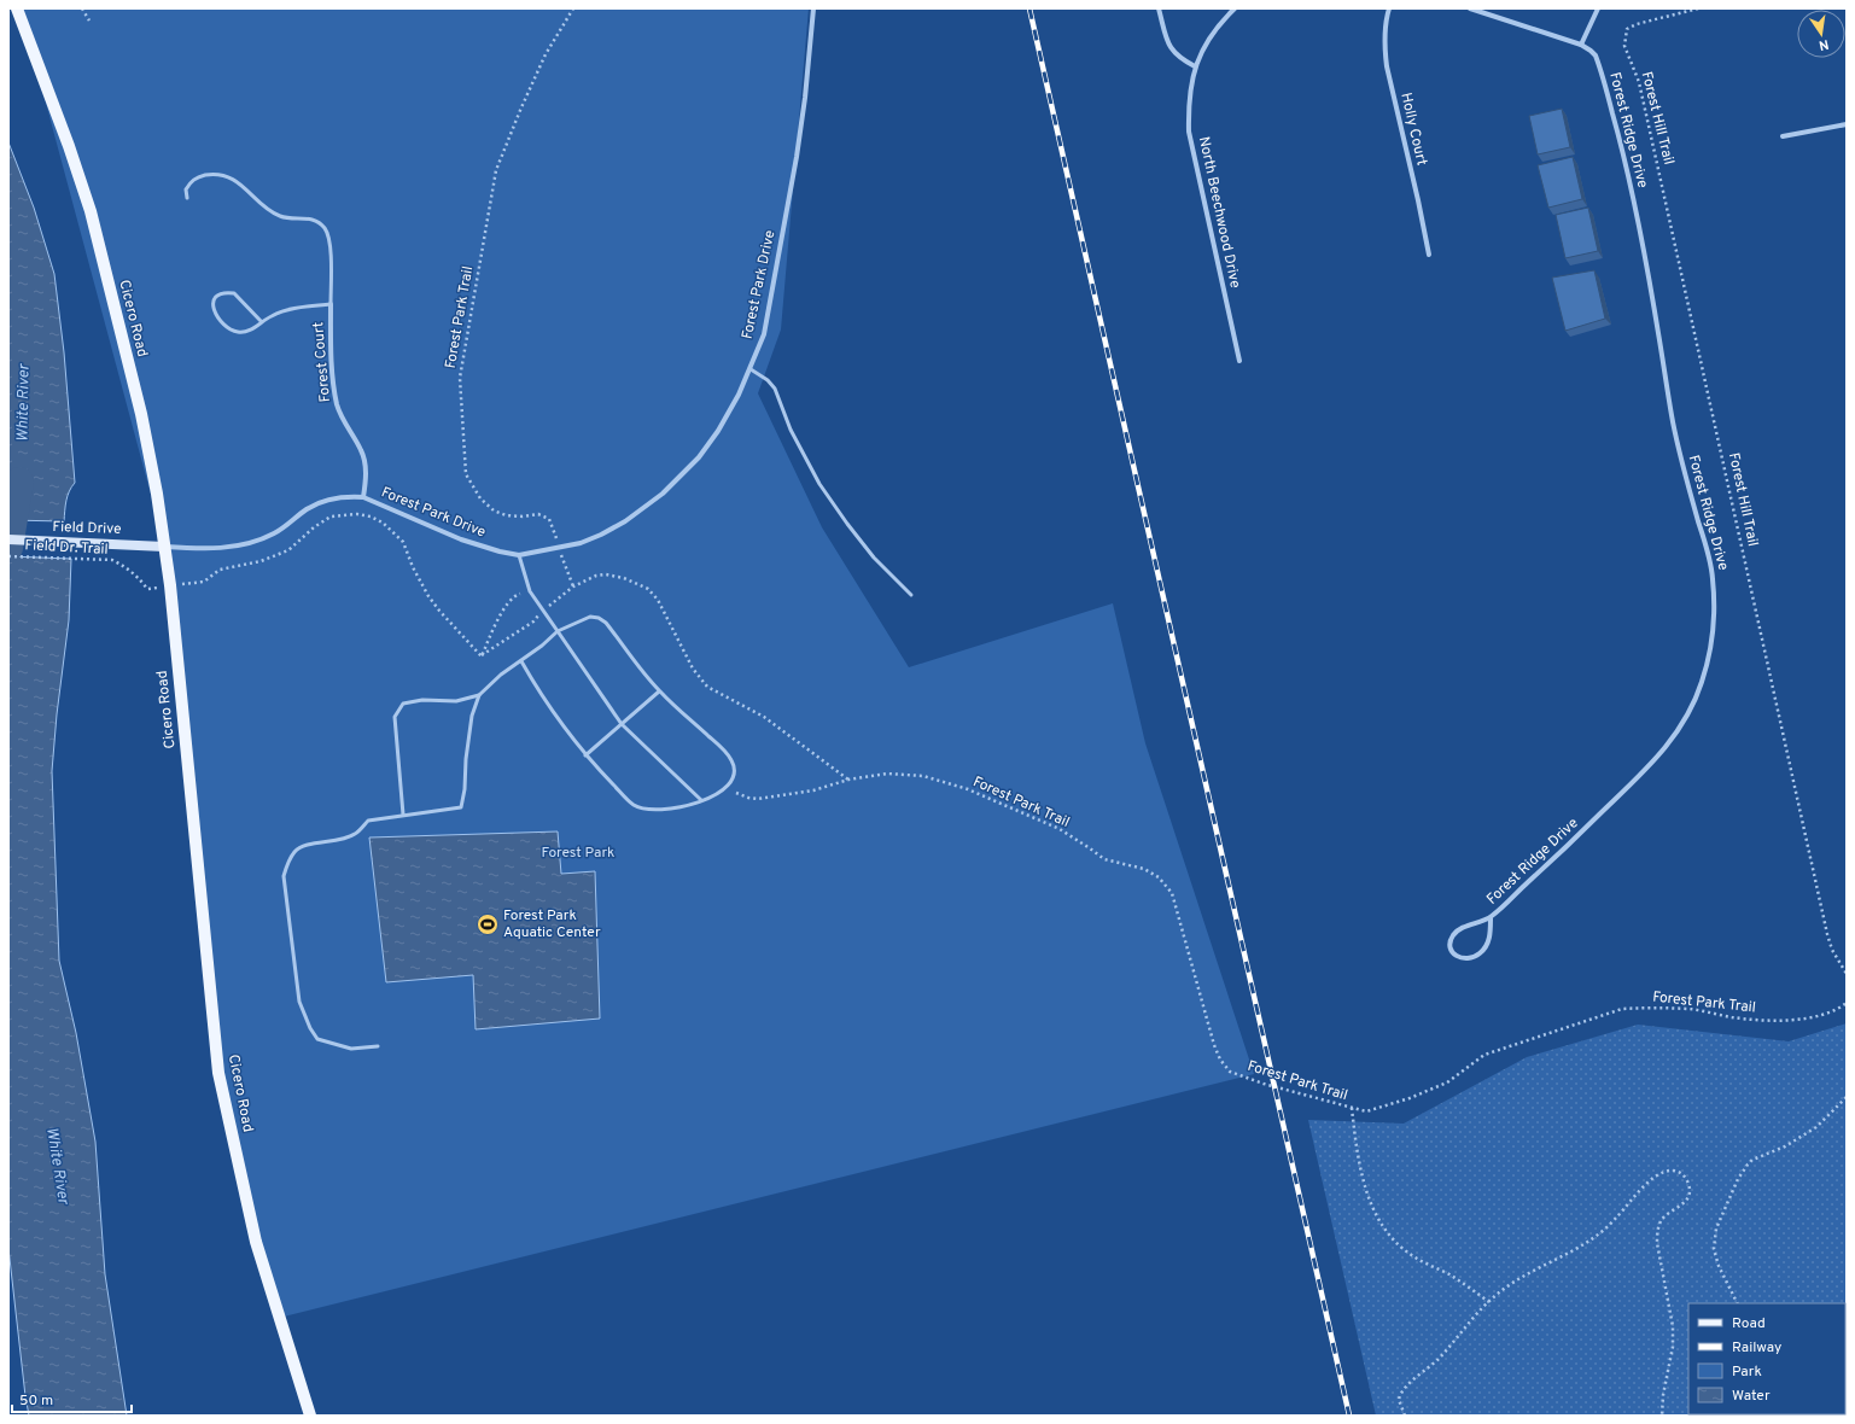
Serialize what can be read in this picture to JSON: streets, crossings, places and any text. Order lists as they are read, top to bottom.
{
  "streets": {
    "main road": ["Cicero Road", "Field Drive"],
    "street": [
      "Holly Court",
      "Forest Ridge Drive",
      "North Beechwood Drive",
      "Forest Park Drive",
      "Forest Court"
    ],
    "path": ["Forest Hill Trail", "Forest Park Trail", "Field Dr. Trail"]
  },
  "crossings": [
    ["Forest Park Drive", "Forest Park Trail"],
    ["Forest Park Drive", "Cicero Road"],
    ["Forest Park Drive", "Forest Court"],
    ["Forest Park Drive", "Field Drive"],
    ["Cicero Road", "Field Drive"],
    ["Cicero Road", "Field Dr. Trail"]
  ],
  "water": ["White River"],
  "parks": ["Forest Park"],
  "places": {
    "sports": ["Forest Park Aquatic Center"]
  },
  "legend": [
    "Road",
    "Railway",
    "Park",
    "Water"
  ],
  "scale_bar": "50 m",
  "north": "bottom"
}
